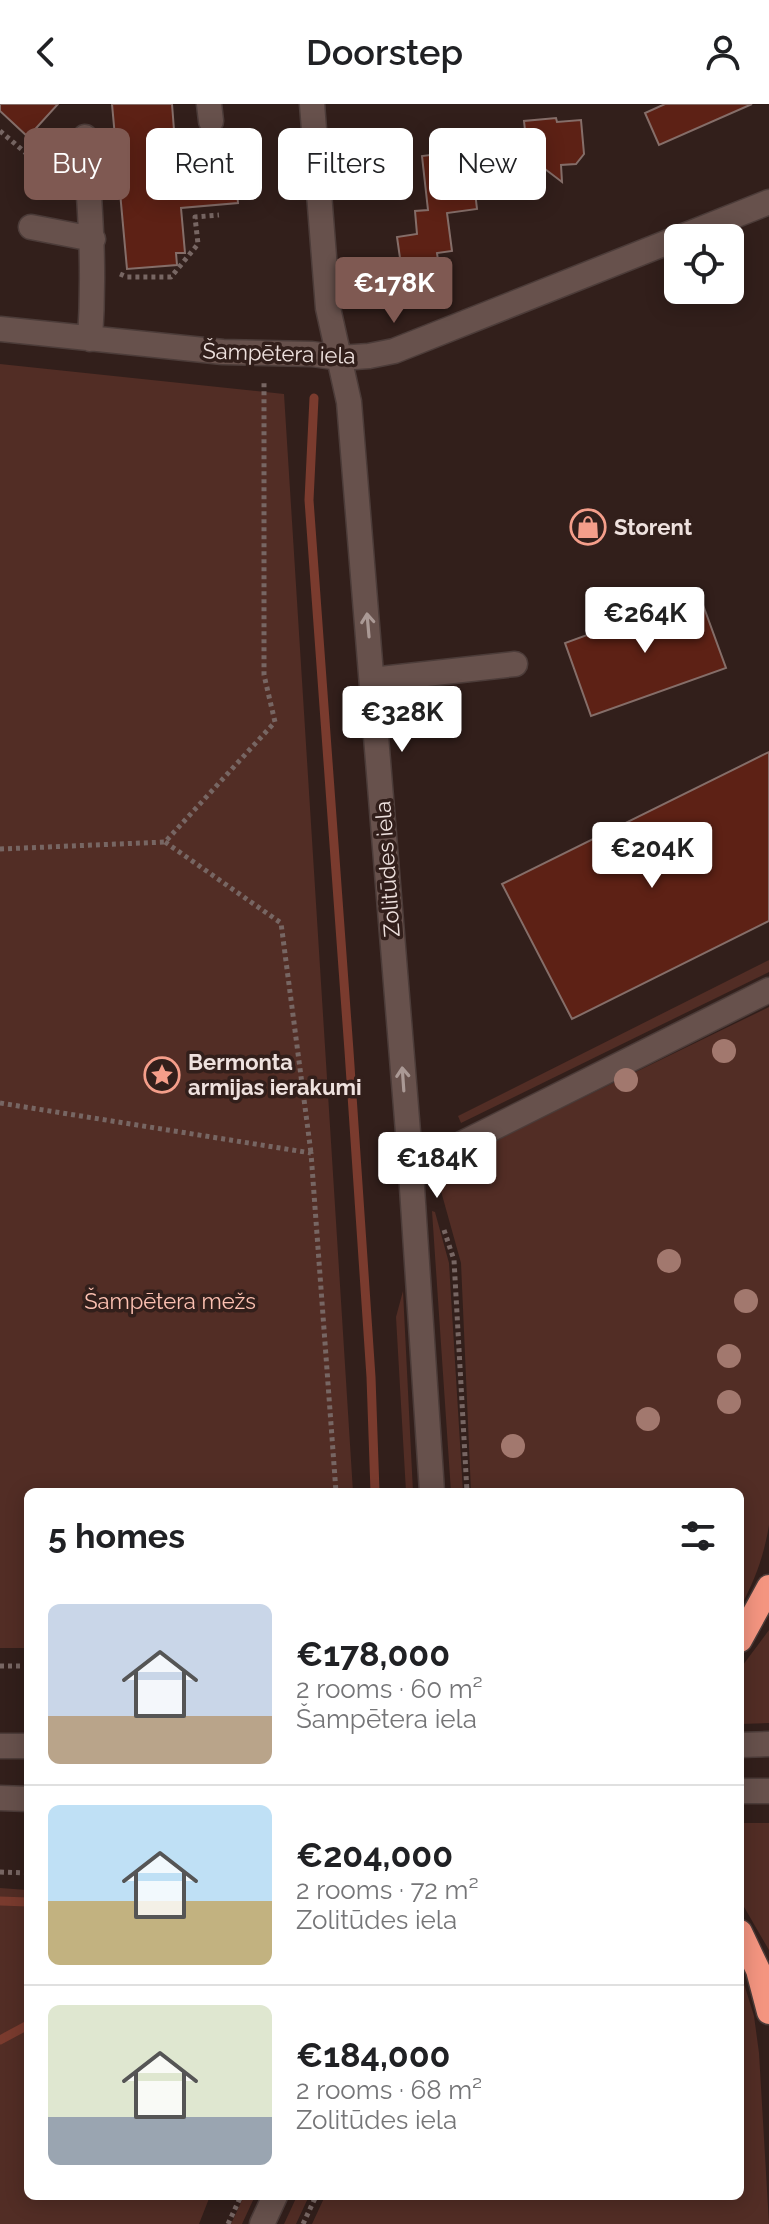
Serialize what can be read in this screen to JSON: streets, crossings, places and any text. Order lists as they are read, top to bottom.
{
  "streets": {
    "street": ["Šampētera iela", "Zolitūdes iela"]
  },
  "crossings": [
    ["Šampētera iela", "Zolitūdes iela"]
  ],
  "one_way": ["Zolitūdes iela"],
  "parks": ["Šampētera mežs"],
  "places": {
    "shop": ["Storent"],
    "place": ["Bermonta armijas ierakumi"]
  },
  "page": {
    "header": "Doorstep",
    "chip": [
      "Buy",
      "Rent",
      "Filters",
      "New"
    ],
    "price": [
      "€178K",
      "€264K",
      "€328K",
      "€204K",
      "€184K"
    ],
    "heading": "5 homes",
    "list": [
      {
        "name": "€178,000",
        "note": "2 rooms · 60 m² · Šampētera iela"
      },
      {
        "name": "€204,000",
        "note": "2 rooms · 72 m² · Zolitūdes iela"
      },
      {
        "name": "€184,000",
        "note": "2 rooms · 68 m² · Zolitūdes iela"
      }
    ]
  }
}
